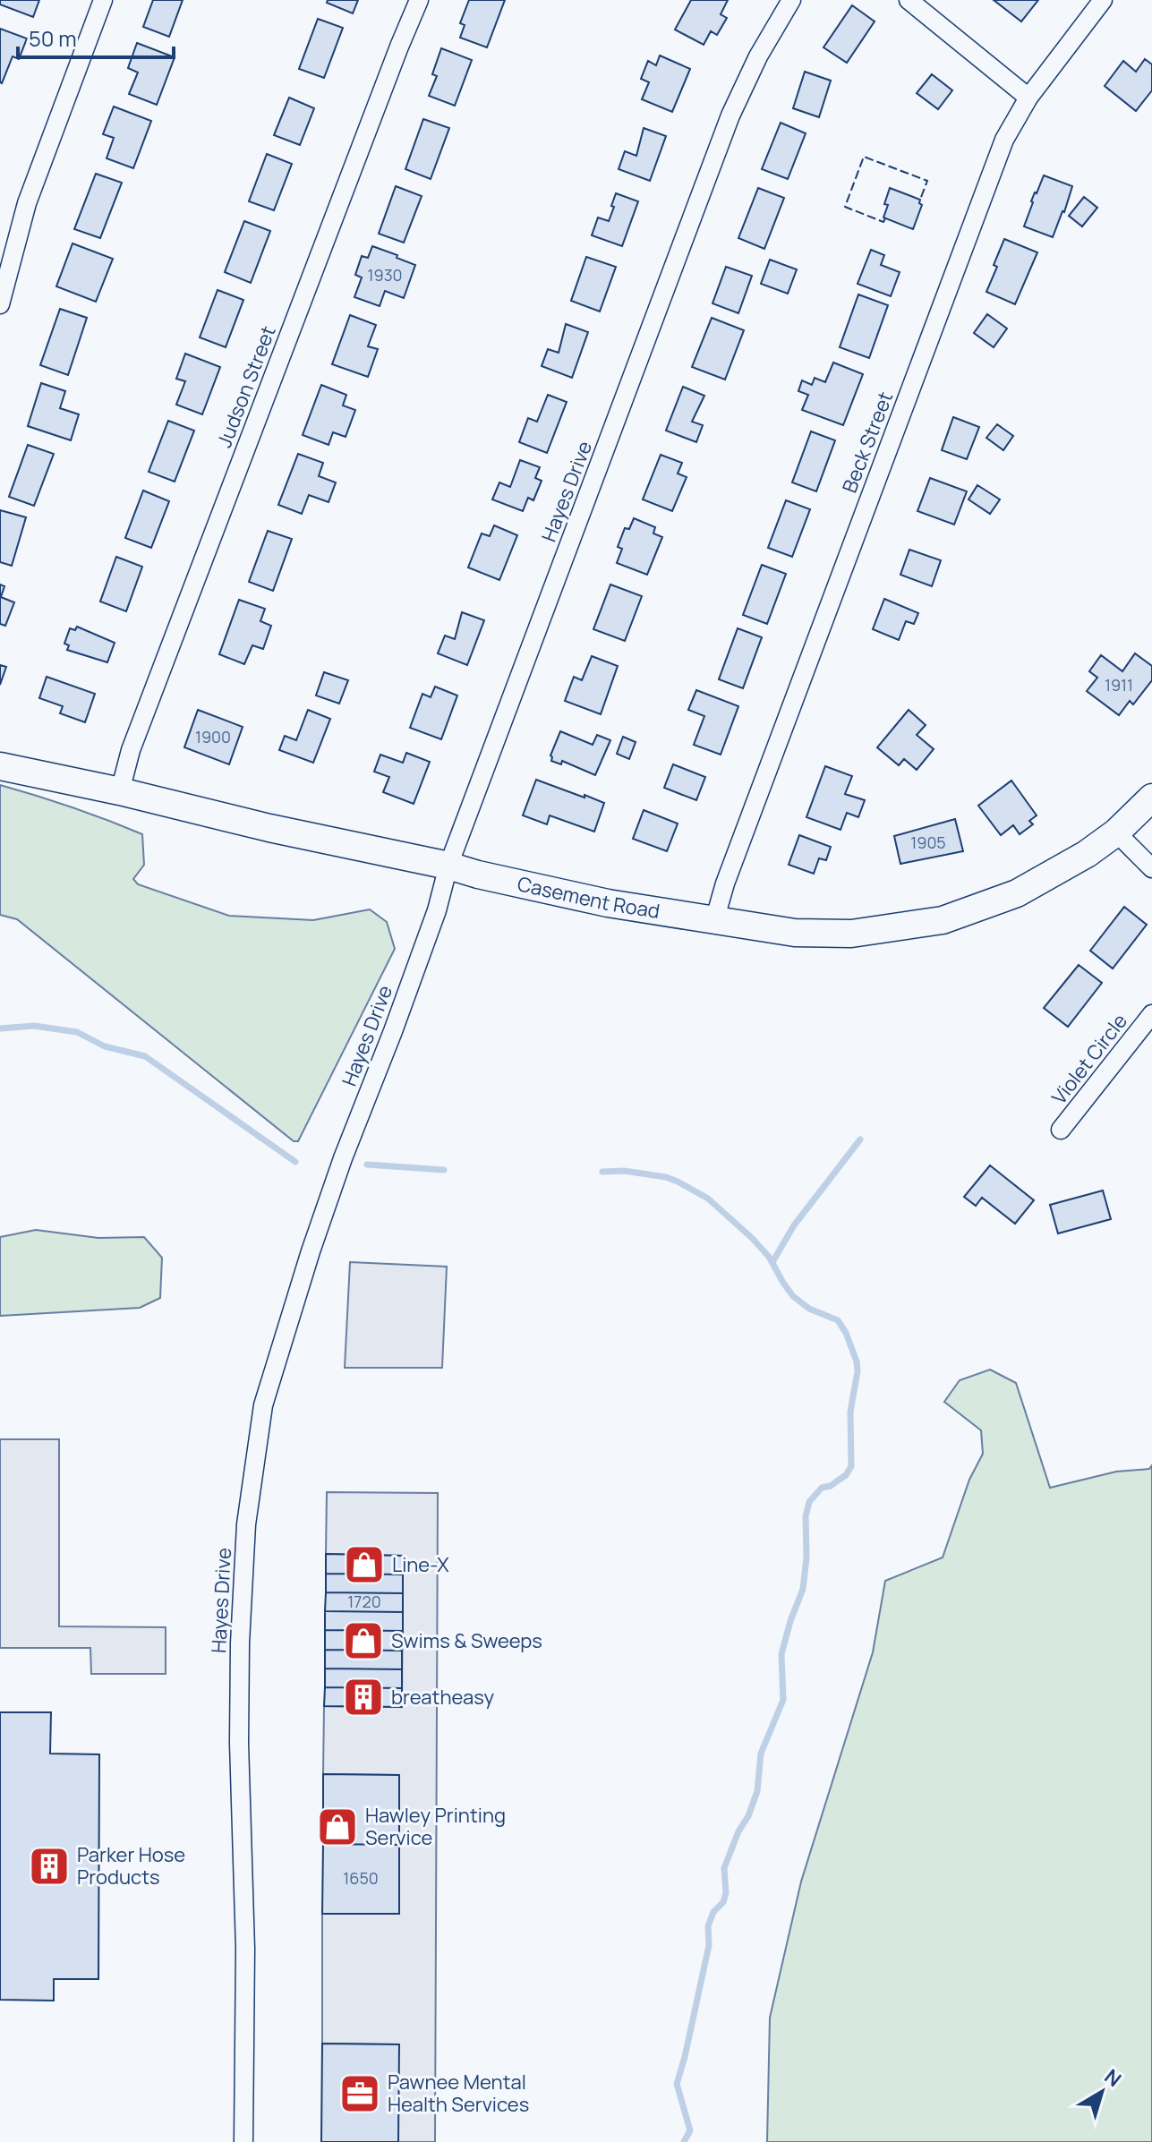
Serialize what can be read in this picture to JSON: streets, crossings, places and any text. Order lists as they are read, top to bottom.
{
  "streets": {
    "street": [
      "Judson Street",
      "Beck Street",
      "Hayes Drive",
      "Casement Road",
      "Violet Circle"
    ]
  },
  "crossings": [
    ["Judson Street", "Casement Road"],
    ["Beck Street", "Casement Road"],
    ["Hayes Drive", "Casement Road"]
  ],
  "places": {
    "shop": ["Line-X", "Swims & Sweeps", "Hawley Printing Service"],
    "building": ["breatheasy", "Parker Hose Products"],
    "office": ["Pawnee Mental Health Services"]
  },
  "house_numbers": [
    "1930",
    "1911",
    "1900",
    "1905",
    "1720",
    "1650"
  ],
  "scale_bar": "50 m",
  "north": "top right"
}
